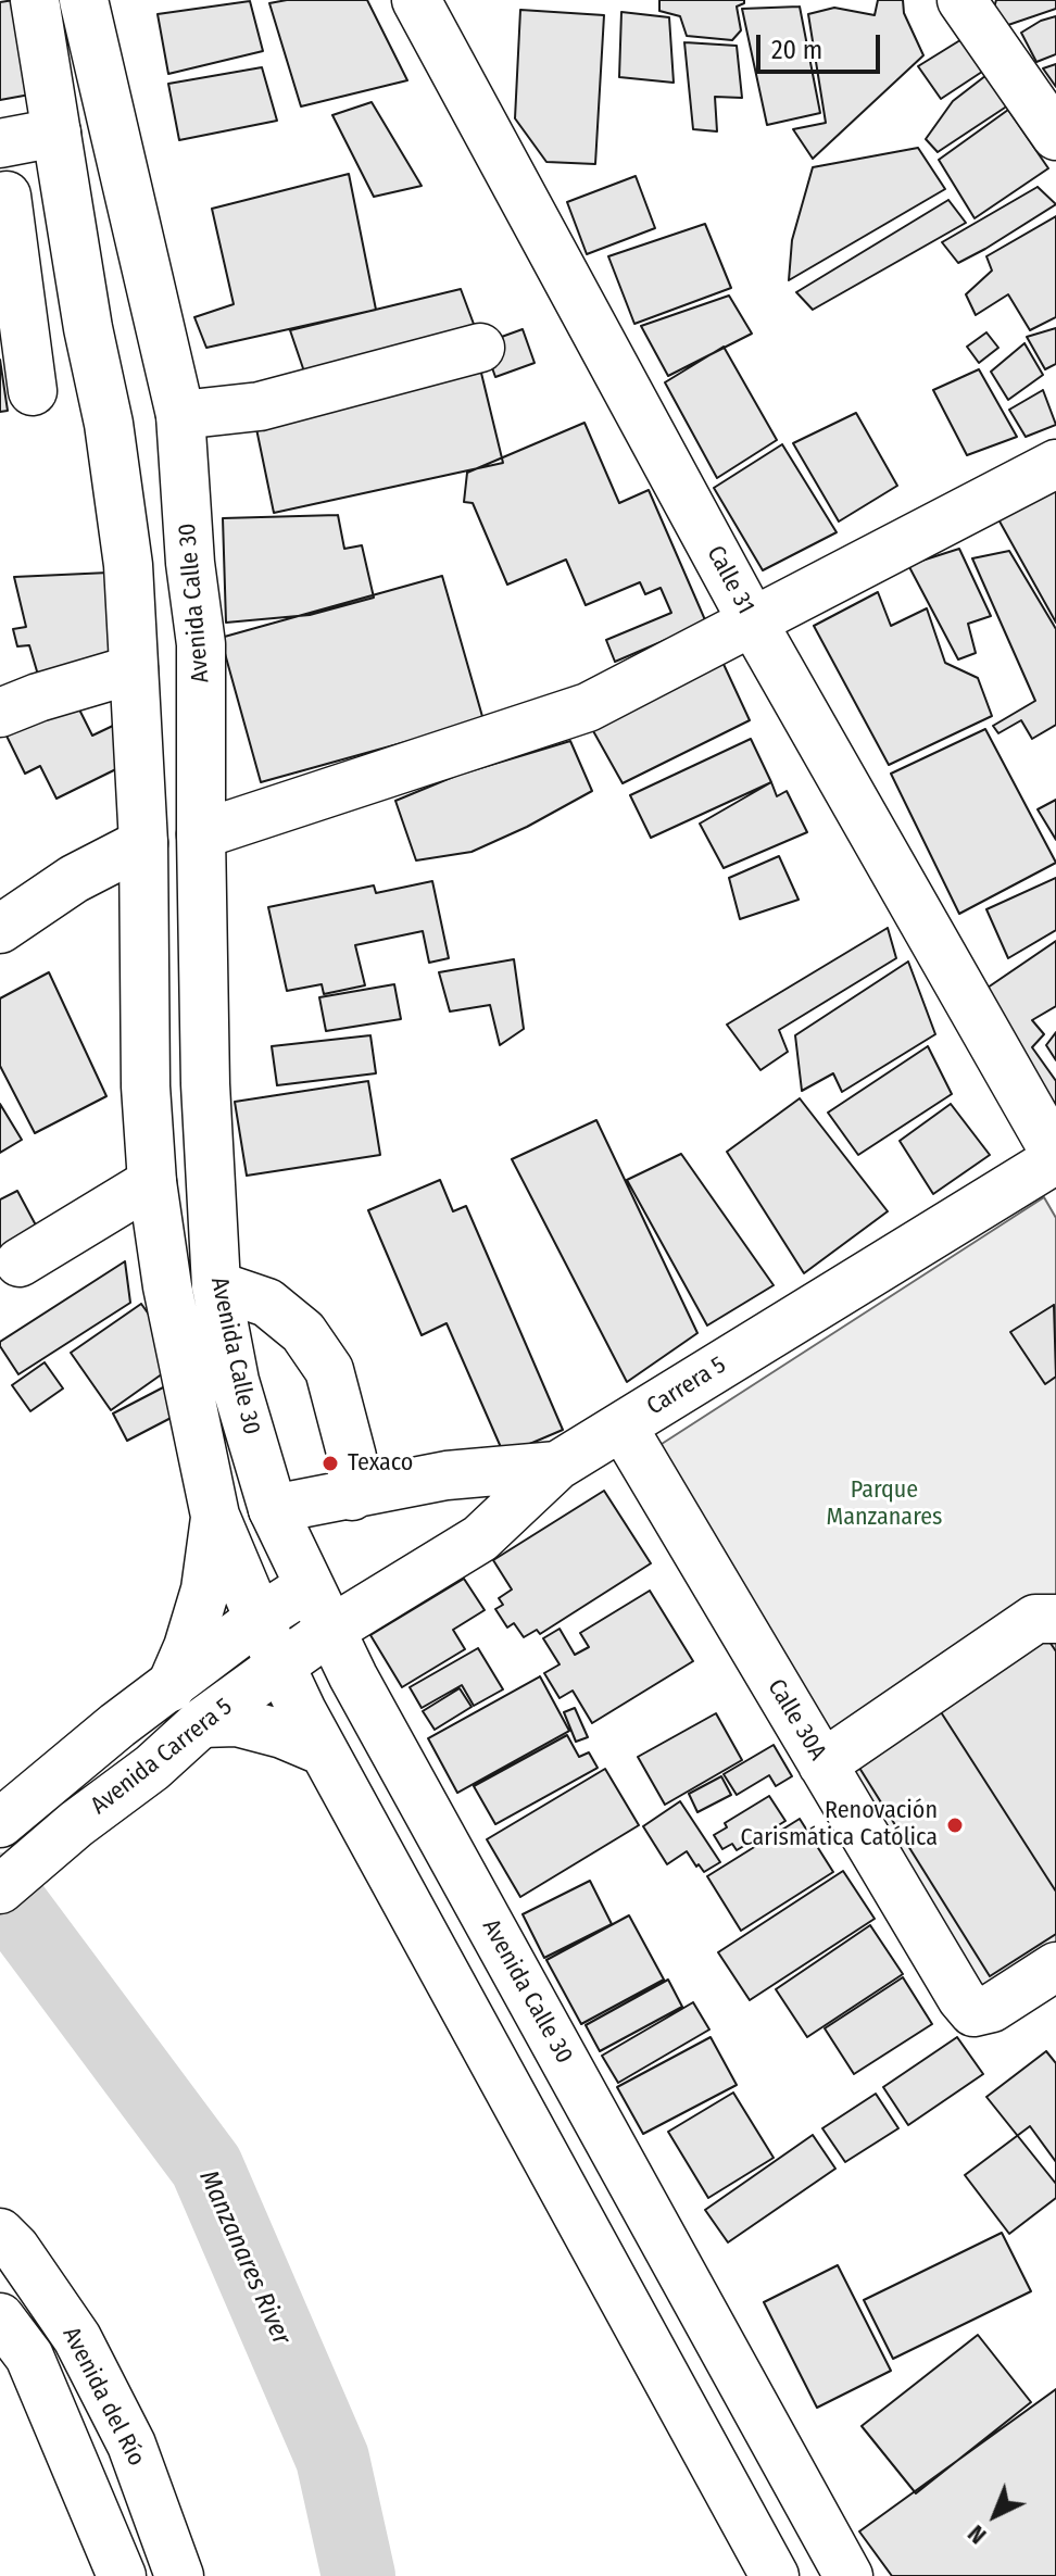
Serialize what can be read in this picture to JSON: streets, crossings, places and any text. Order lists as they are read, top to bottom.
{
  "streets": {
    "main road": [
      "Calle 31",
      "Avenida Calle 30",
      "Carrera 5",
      "Calle 30A",
      "Avenida Carrera 5",
      "Avenida del Río"
    ]
  },
  "crossings": [
    ["Calle 31", "Carrera 5"],
    ["Avenida Calle 30", "Carrera 5"],
    ["Avenida Calle 30", "Avenida Carrera 5"],
    ["Carrera 5", "Calle 30A"],
    ["Carrera 5", "Avenida Carrera 5"]
  ],
  "water": ["Manzanares River"],
  "parks": ["Parque Manzanares"],
  "places": ["Texaco", "Renovación Carismática Católica"],
  "scale_bar": "20 m",
  "north": "bottom left"
}
